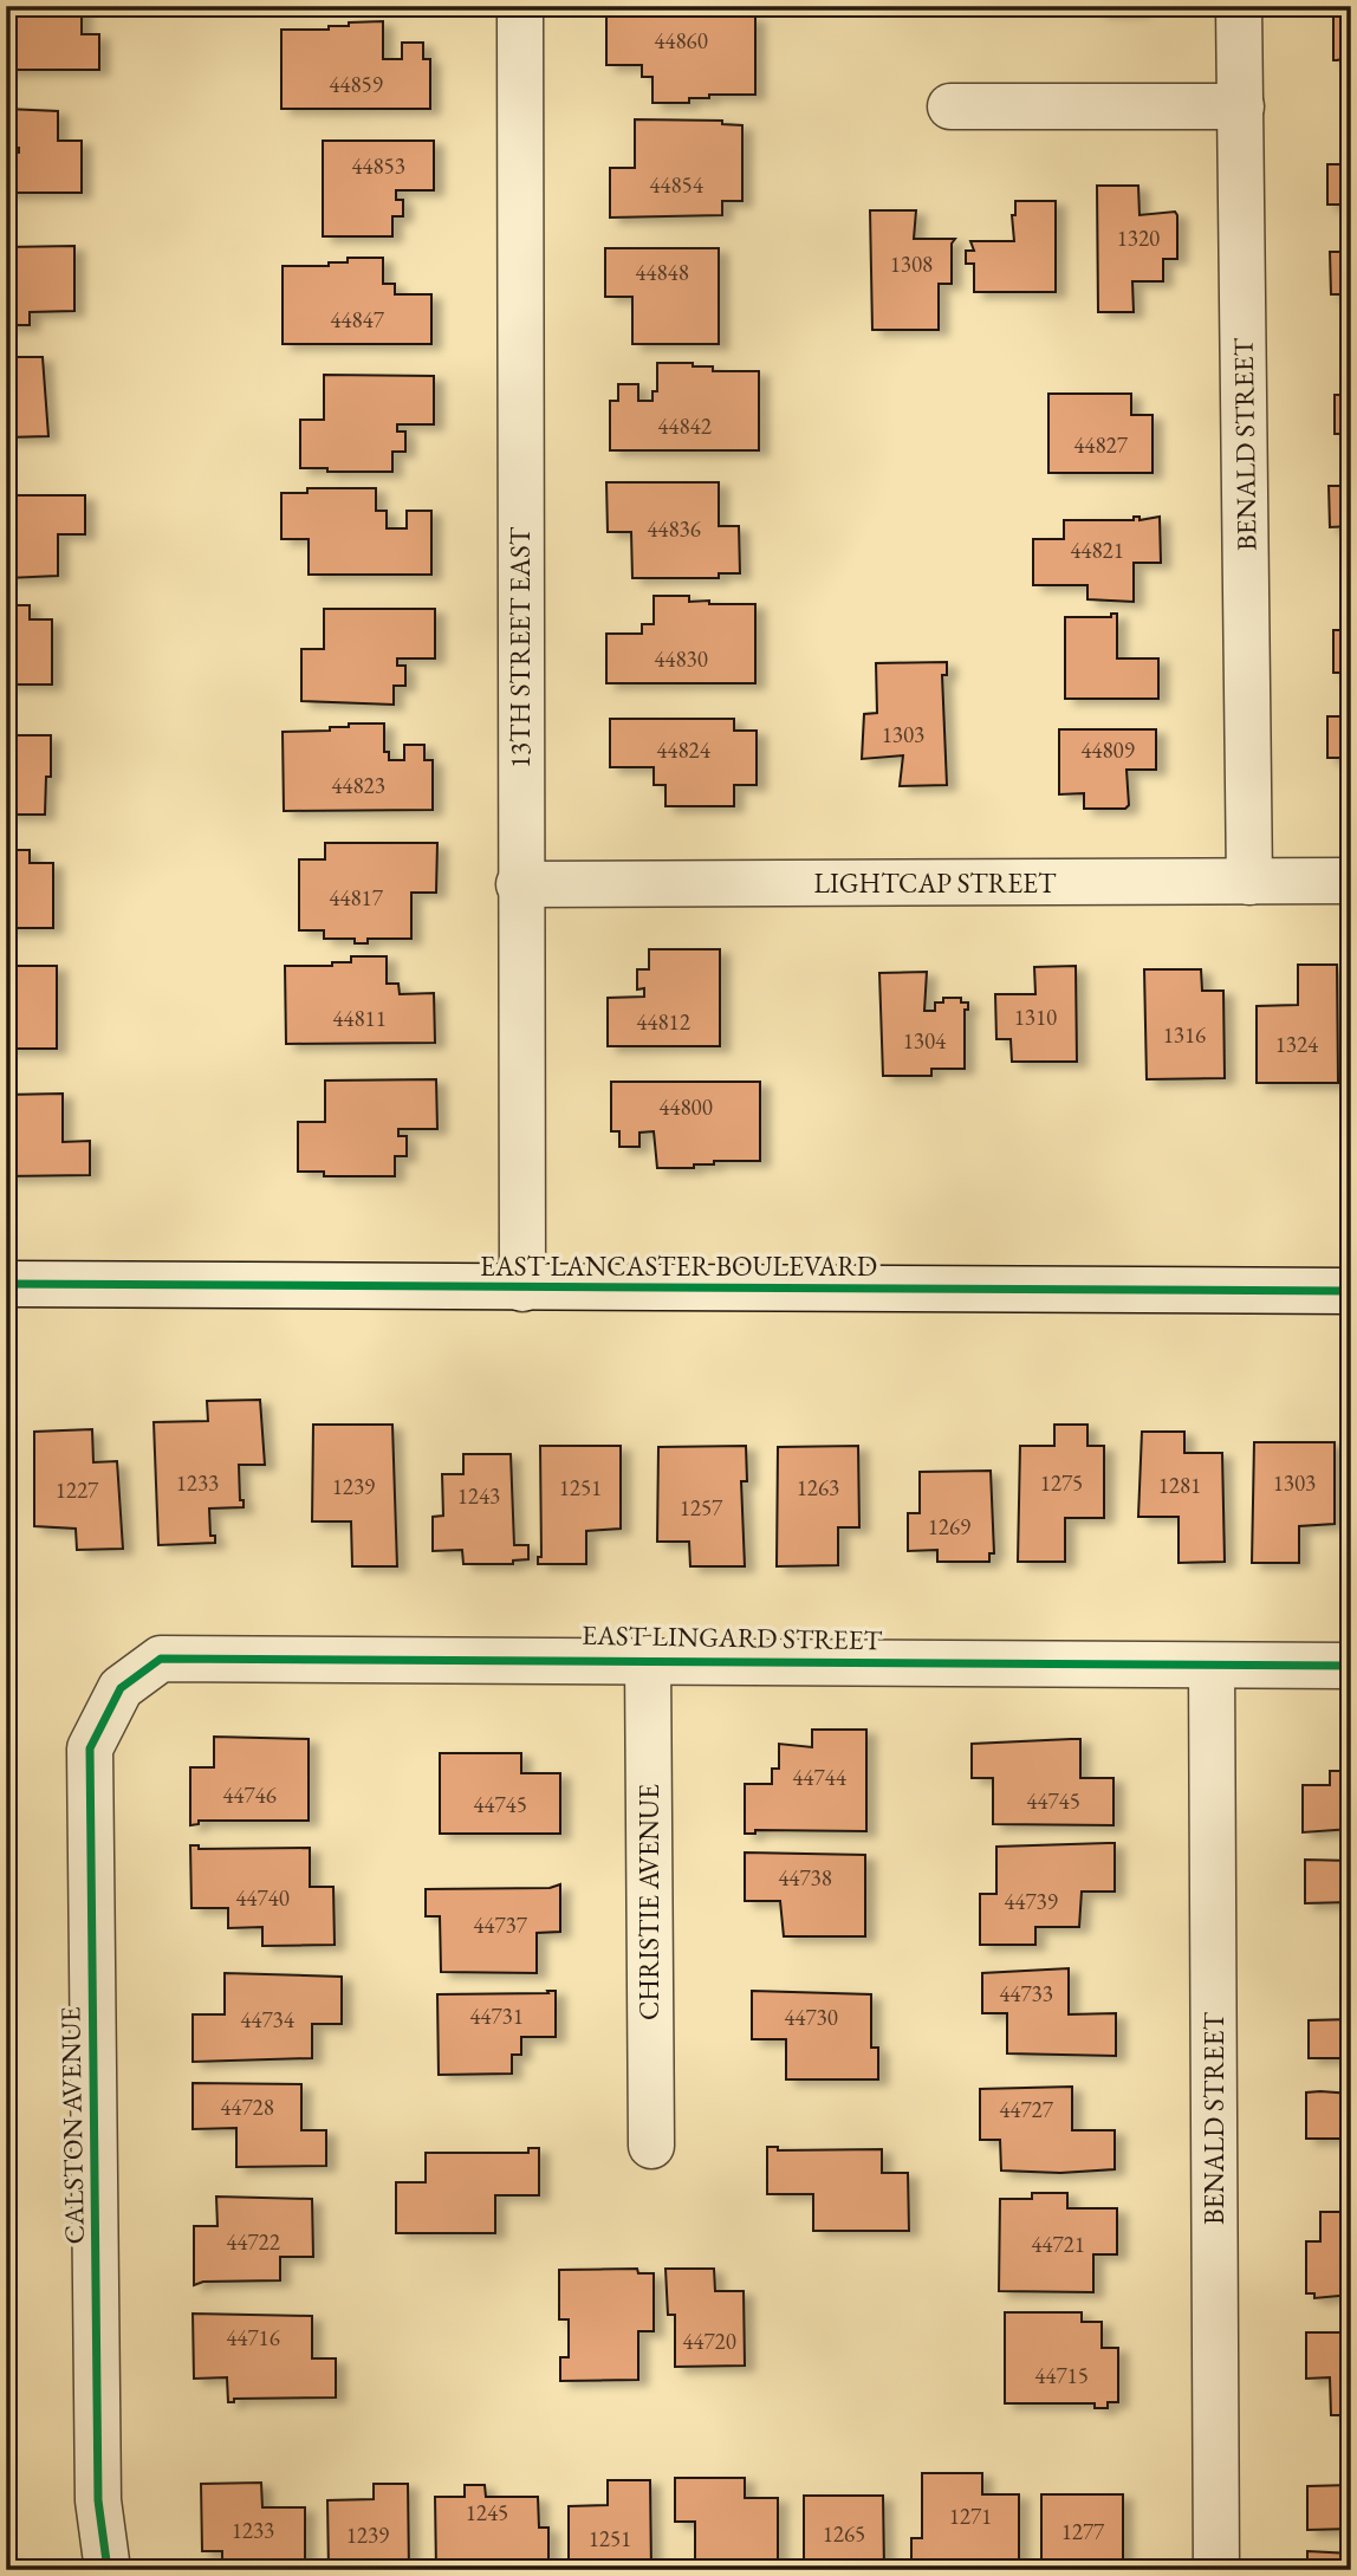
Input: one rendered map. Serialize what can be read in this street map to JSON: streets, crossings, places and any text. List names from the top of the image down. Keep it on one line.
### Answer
{"streets":{"street":["BENALD STREET","13TH STREET EAST","LIGHTCAP STREET","EAST LANCASTER BOULEVARD","EAST LINGARD STREET","CHRISTIE AVENUE","CALSTON AVENUE"]},"crossings":[["BENALD STREET","LIGHTCAP STREET"],["BENALD STREET","EAST LINGARD STREET"],["13TH STREET EAST","LIGHTCAP STREET"],["13TH STREET EAST","EAST LANCASTER BOULEVARD"],["EAST LINGARD STREET","CHRISTIE AVENUE"],["EAST LINGARD STREET","CALSTON AVENUE"]],"house_numbers":["44860","44859","44853","44854","1320","1308","44848","44847","44842","44827","44836","44821","44830","1303","44824","44809","44823","44817","1310","44811","44812","1316","1304","1324","44800","1233","1275","1303","1281","1239","1251","1263","1227","1243","1257","1269","44744","44746","44745","44745","44738","44740","44739","44737","44733","44731","44730","44734","44728","44727","44722","44721","44716","44720","44715","1245","1271","1233","1277","1265","1239","1251"]}
